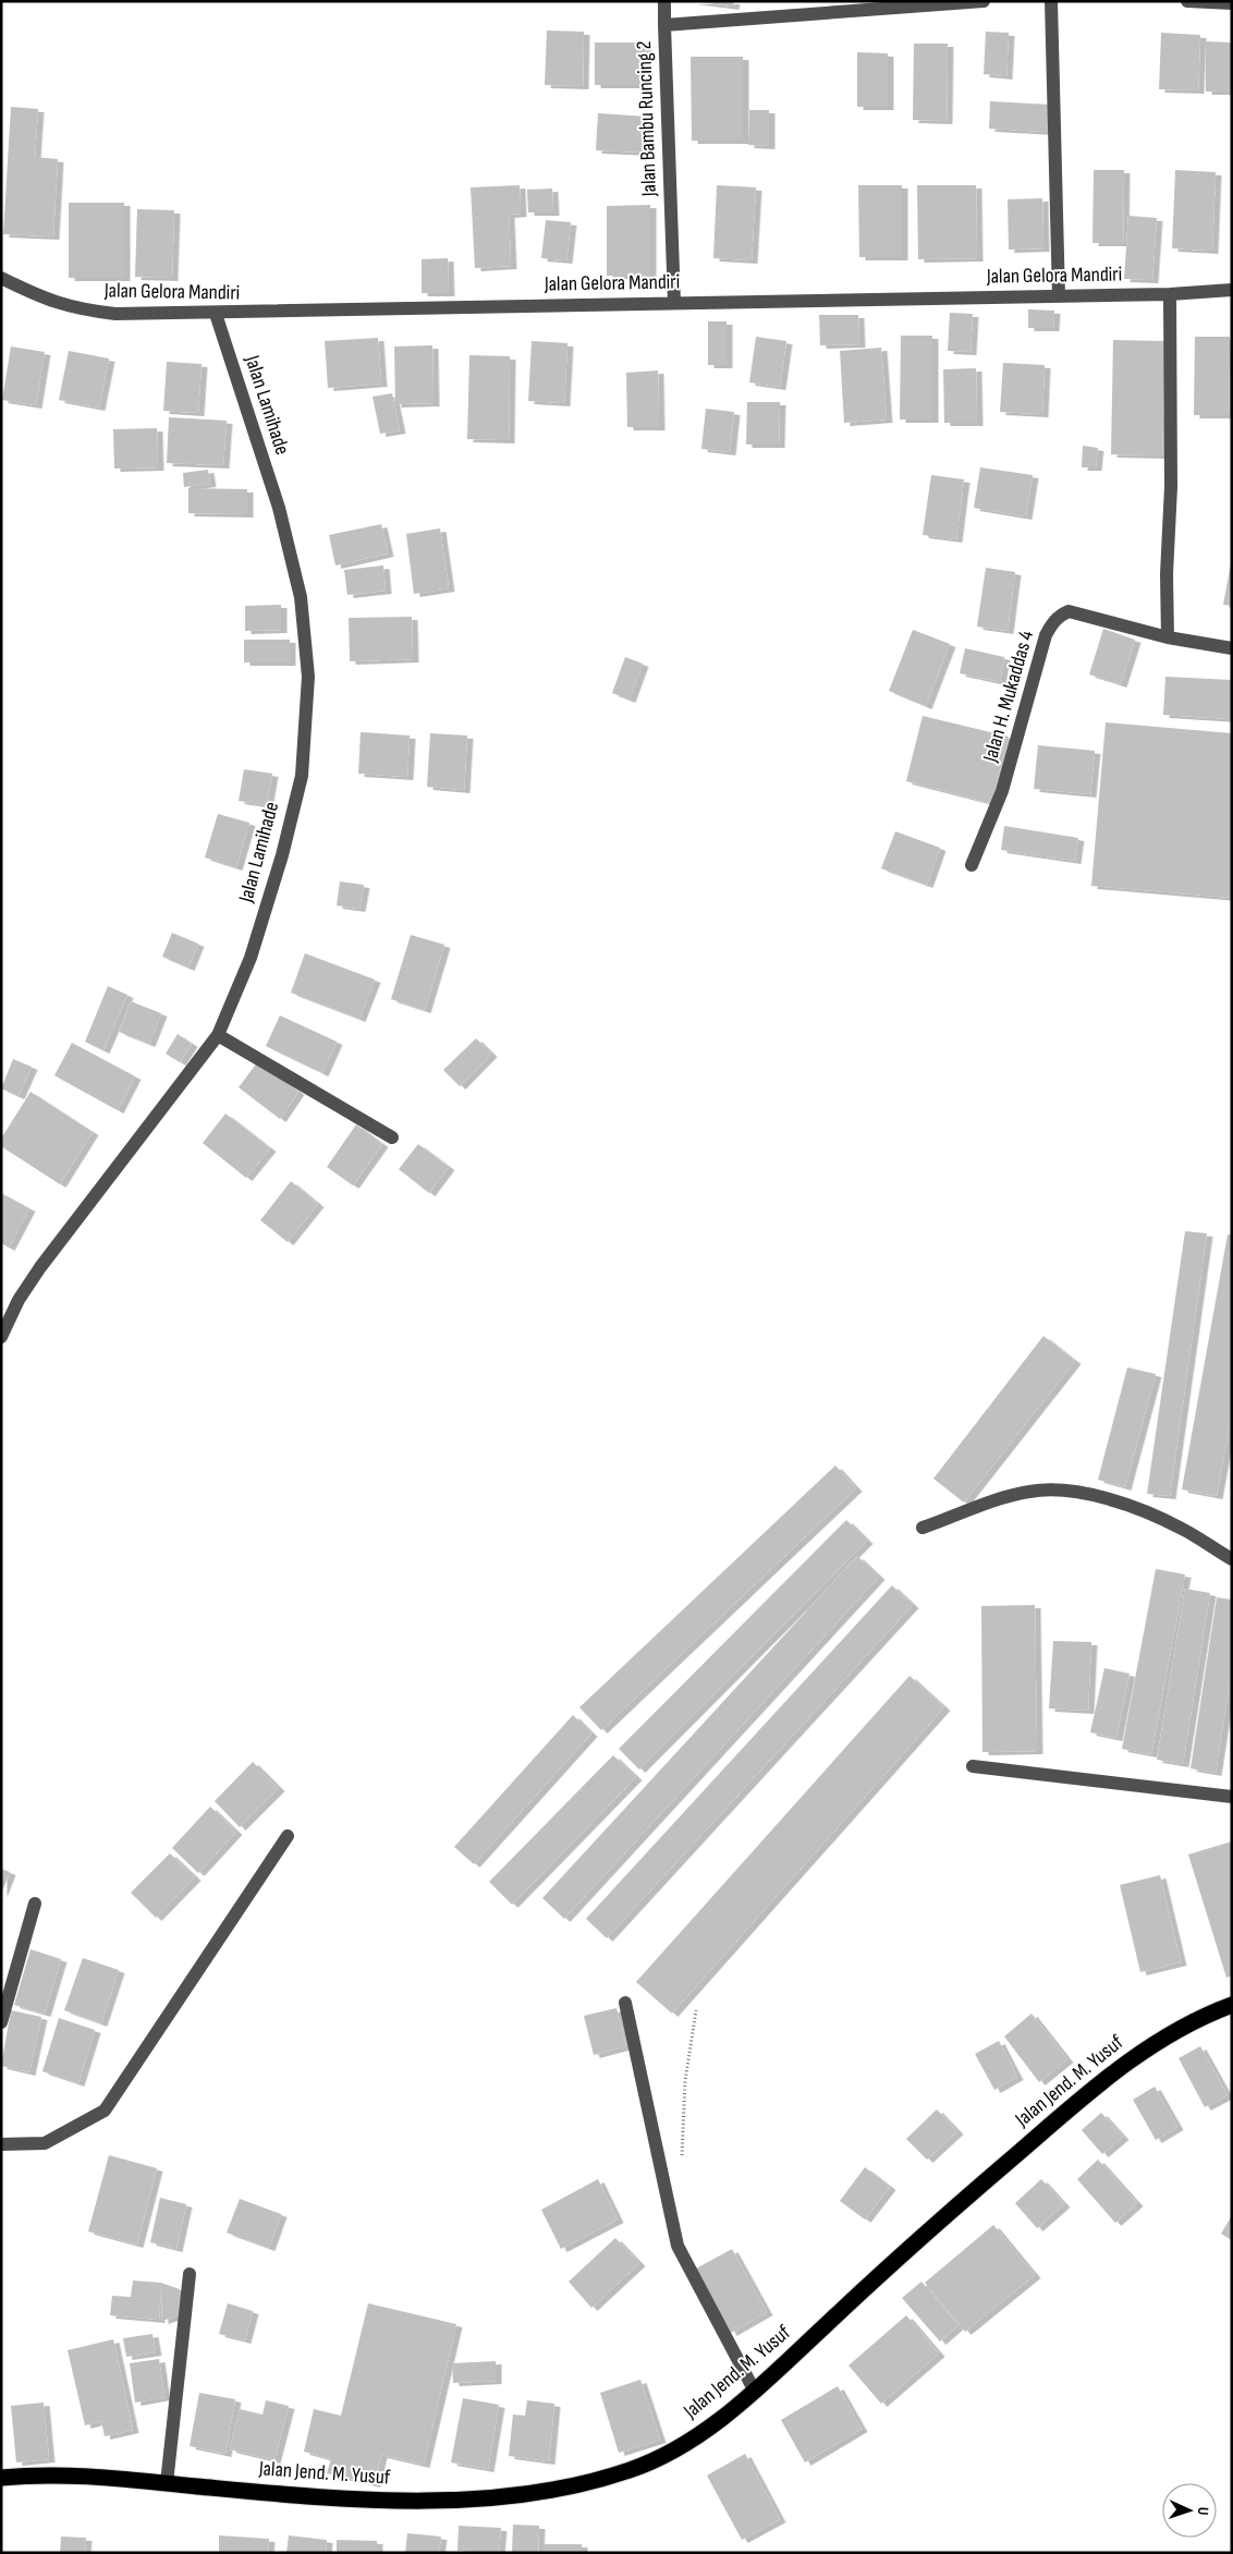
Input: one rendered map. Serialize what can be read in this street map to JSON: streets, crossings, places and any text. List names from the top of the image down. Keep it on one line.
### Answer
{"streets":{"highway":["Jalan Jend. M. Yusuf"],"street":["Jalan Bambu Runcing 2","Jalan Gelora Mandiri","Jalan Lamihade","Jalan H. Mukaddas 4"]},"crossings":[["Jalan Bambu Runcing 2","Jalan Gelora Mandiri"],["Jalan Gelora Mandiri","Jalan Lamihade"]],"north":"right"}
